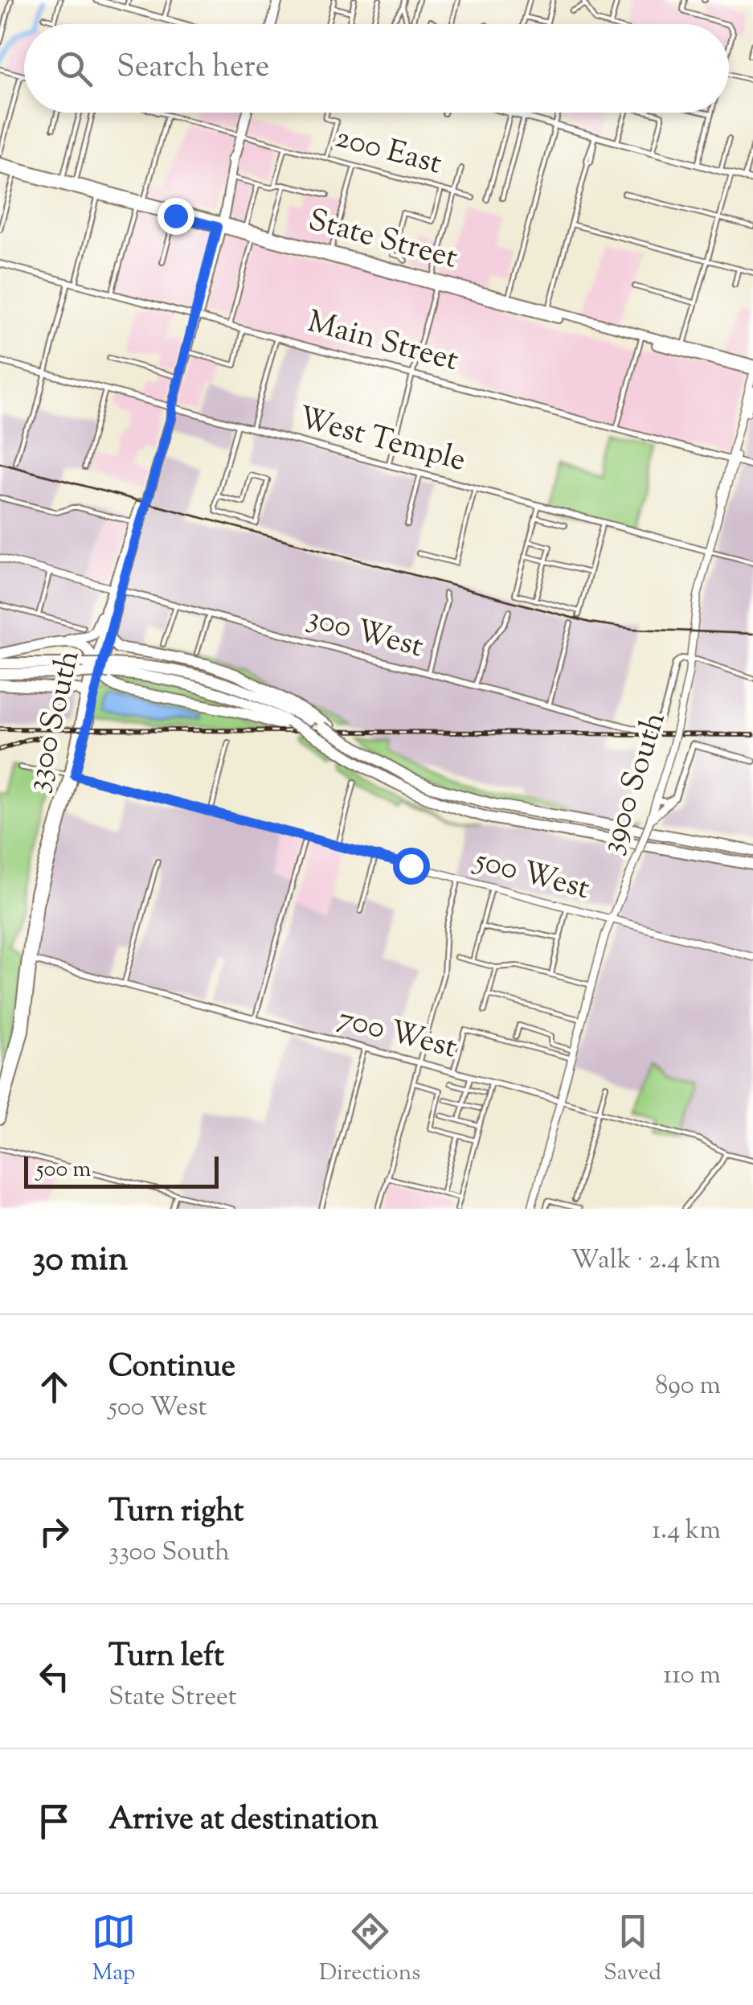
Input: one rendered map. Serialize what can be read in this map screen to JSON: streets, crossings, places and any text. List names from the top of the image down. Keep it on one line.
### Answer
{"streets":{"main road":["State Street","300 West","3300 South","3900 South","500 West"],"street":["200 East","Main Street","West Temple","700 West"]},"crossings":[["200 East","3300 South"],["State Street","3300 South"],["State Street","3900 South"],["Main Street","3300 South"],["Main Street","3900 South"],["West Temple","3300 South"],["West Temple","3900 South"],["300 West","3300 South"],["300 West","3900 South"],["3300 South","500 West"],["3300 South","700 West"],["3900 South","500 West"],["3900 South","700 West"]],"scale_bar":"500 m","page":{"search":"Search here","scale":"500 m","heading":["30 min","Walk · 2.4 km"],"list":[["Continue","500 West","890 m"],["Turn right","3300 South","1.4 km"],["Turn left","State Street","110 m"],"Arrive at destination"],"nav":["Map","Directions","Saved"]}}
